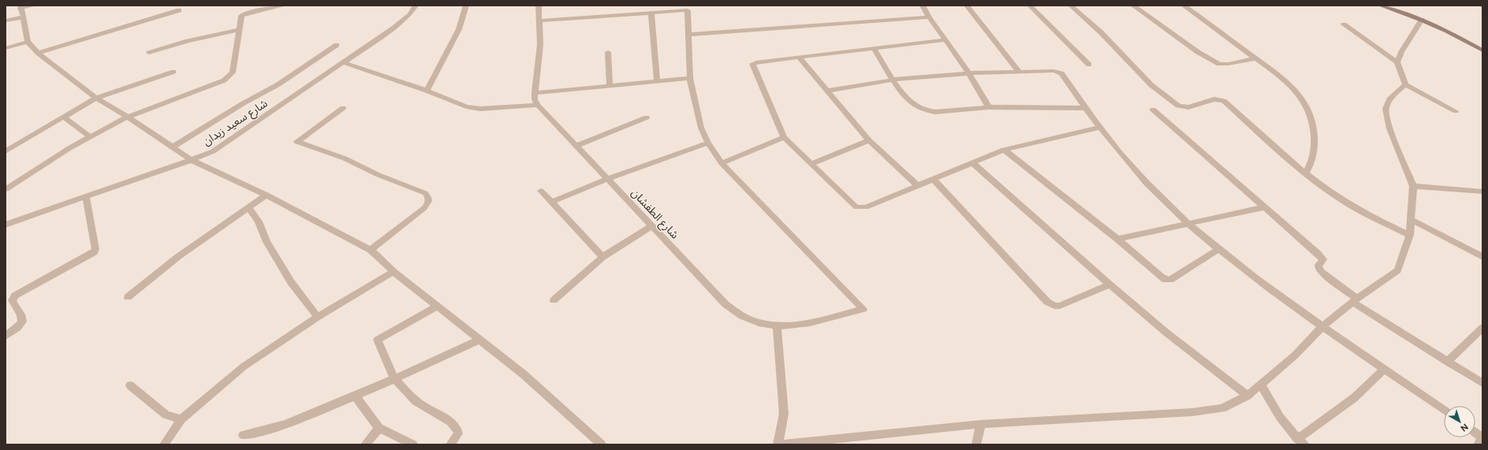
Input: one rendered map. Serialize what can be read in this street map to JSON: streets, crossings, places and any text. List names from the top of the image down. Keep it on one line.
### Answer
{"streets":{"street":["شارع سعيد زيدان","شارع الطفشان"]},"north":"bottom right"}
